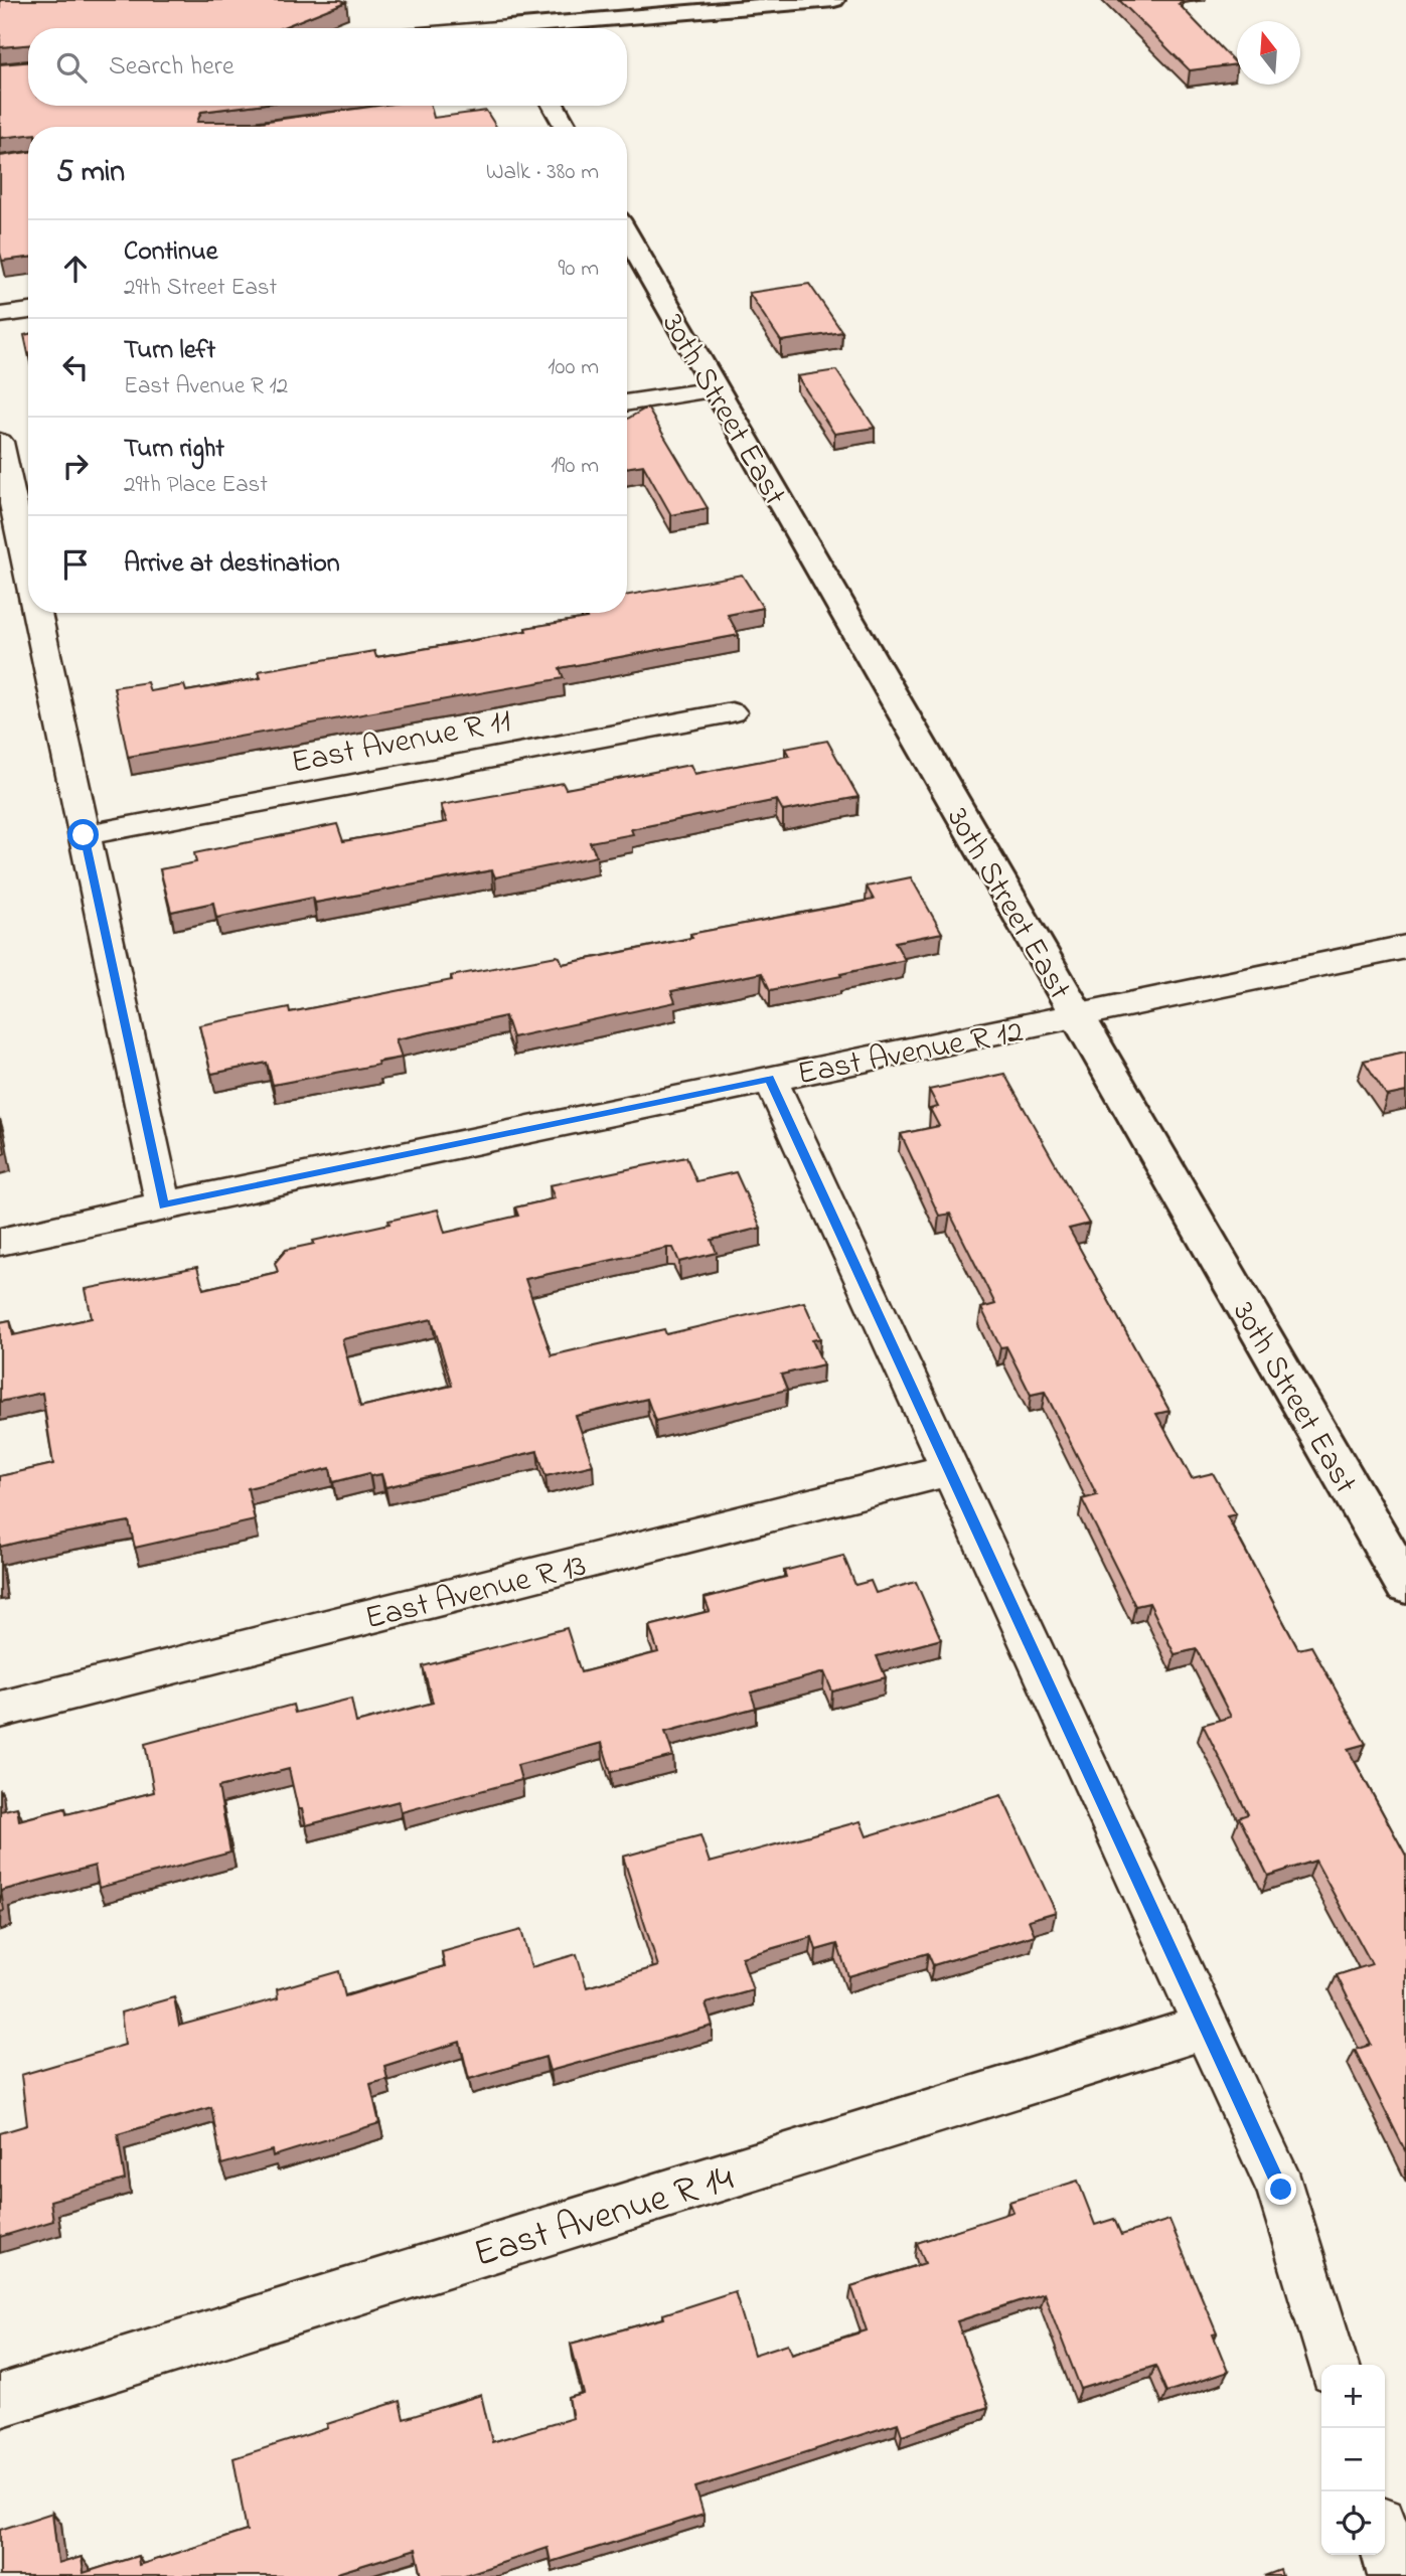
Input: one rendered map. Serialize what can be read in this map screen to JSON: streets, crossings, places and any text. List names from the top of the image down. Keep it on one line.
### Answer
{"streets":{"street":["30th Street East","East Avenue R 11","East Avenue R 12","East Avenue R 13","East Avenue R 14"]},"crossings":[["30th Street East","East Avenue R 12"]],"north":"top","page":{"search":"Search here","heading":["5 min","Walk · 380 m"],"list":[["Continue","29th Street East","90 m"],["Turn left","East Avenue R 12","100 m"],["Turn right","29th Place East","190 m"],"Arrive at destination"],"map_buttons":["+","−"]}}
